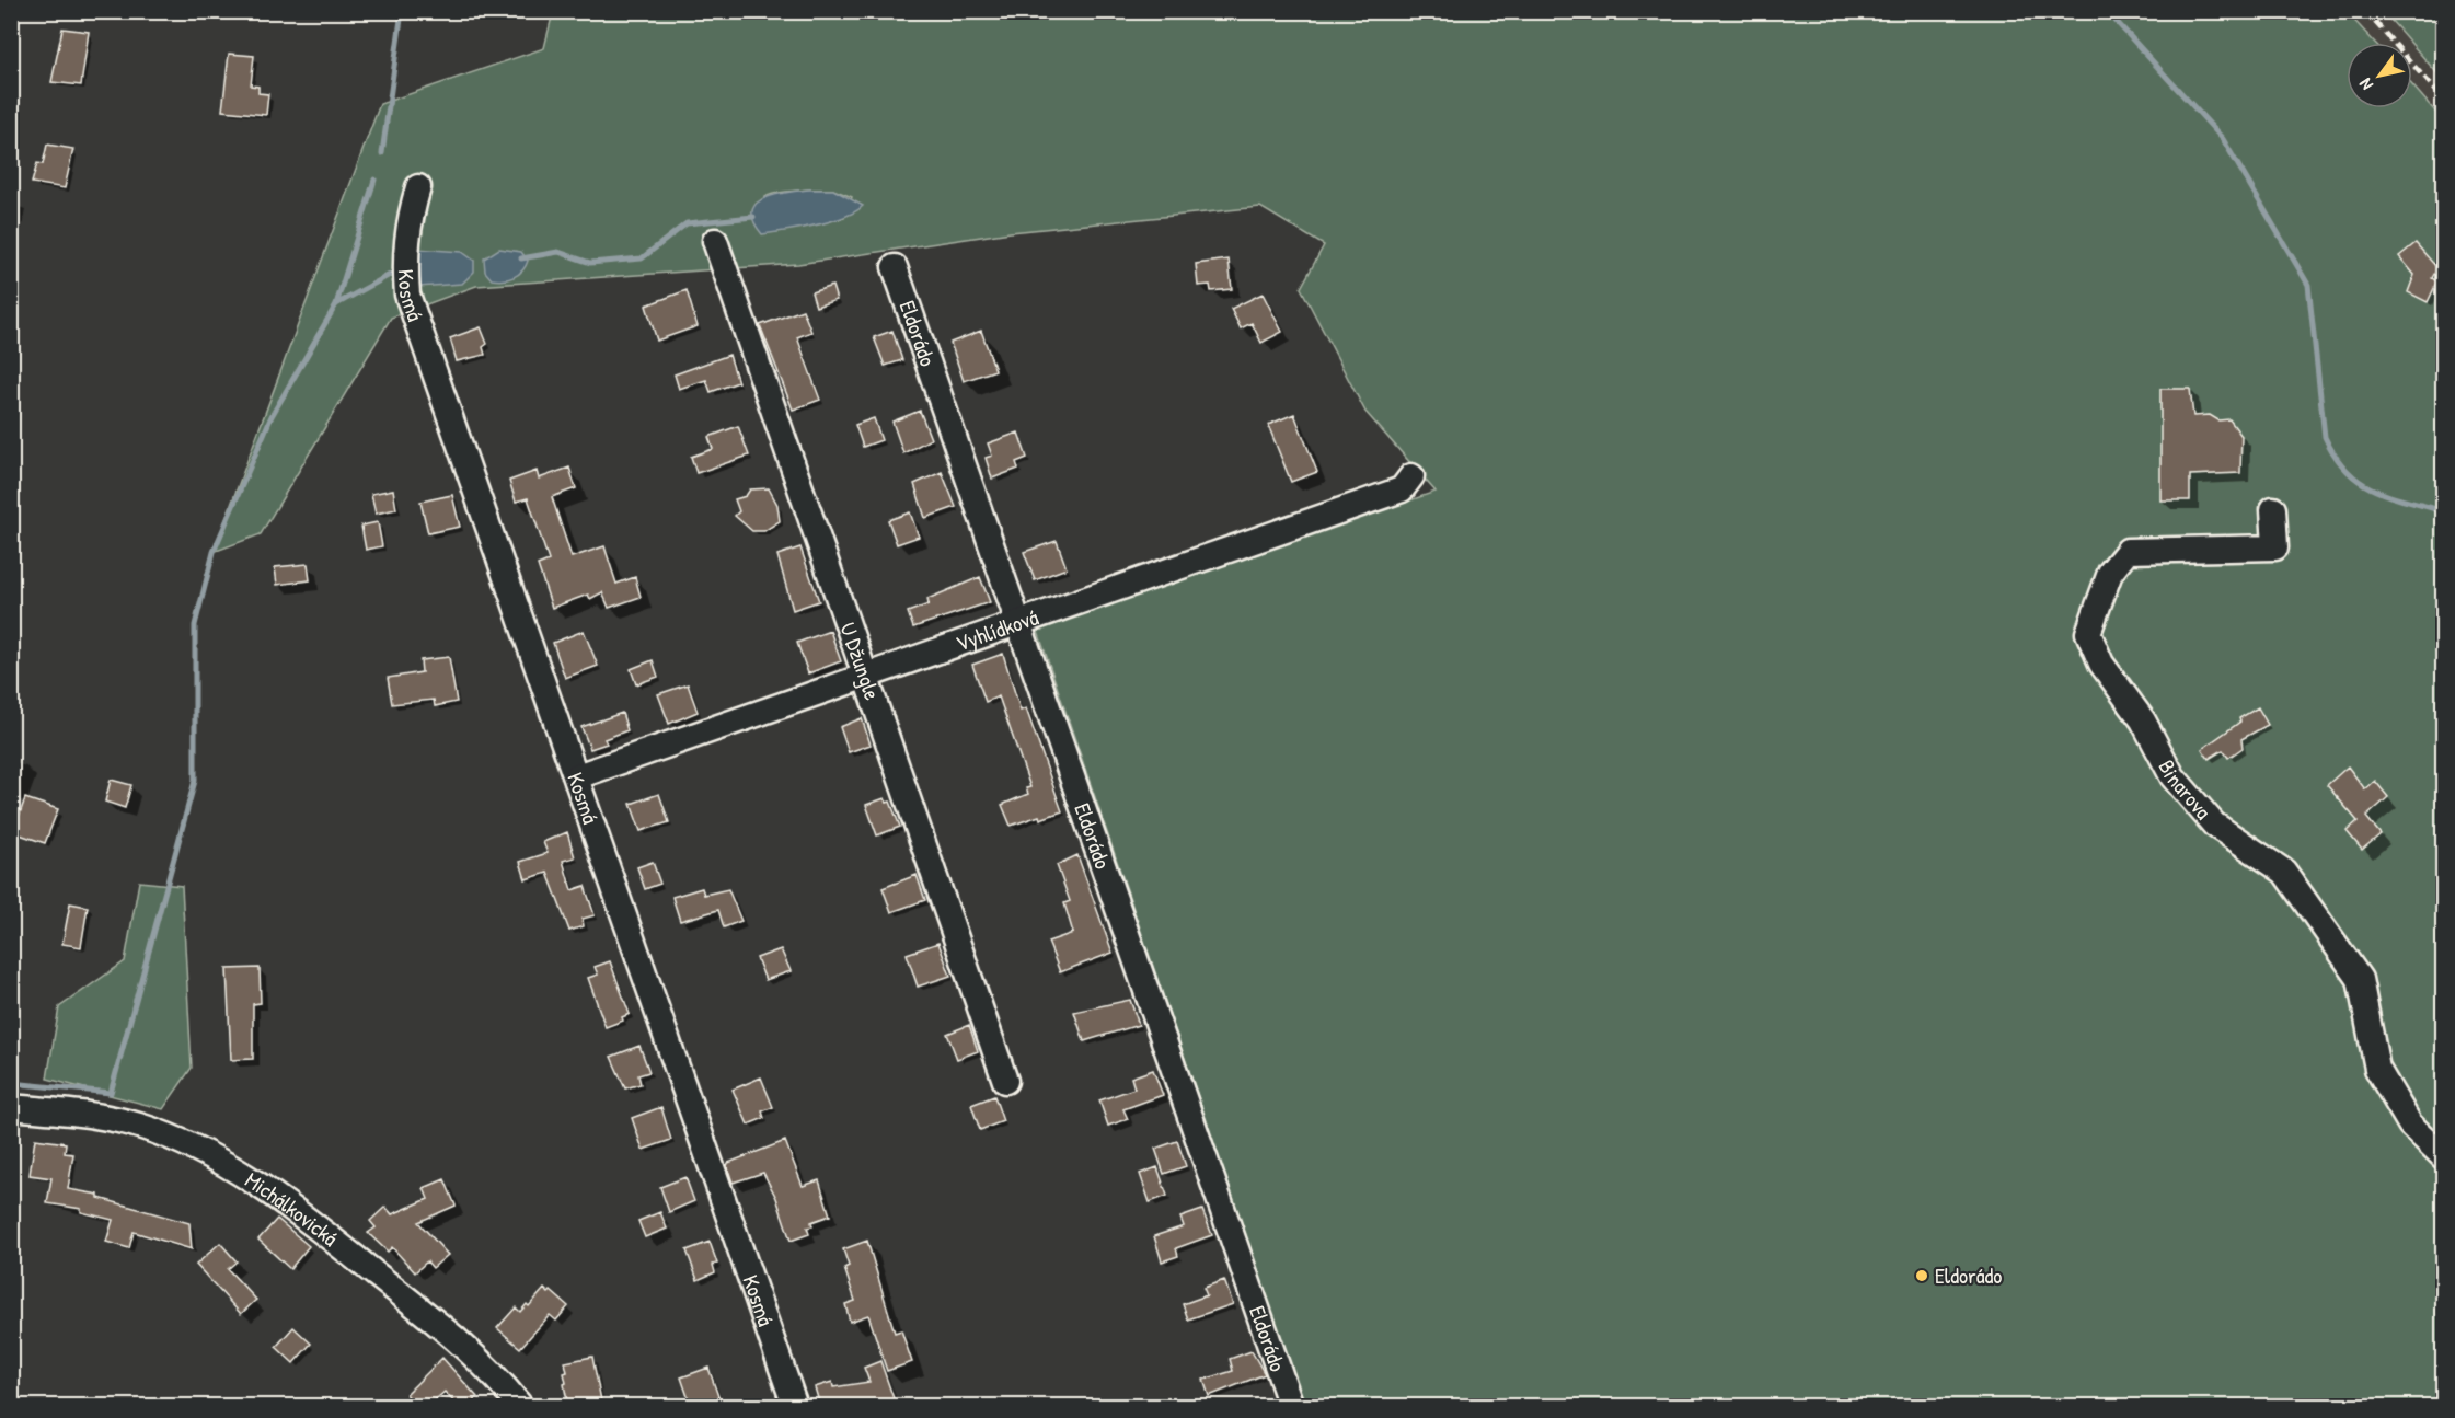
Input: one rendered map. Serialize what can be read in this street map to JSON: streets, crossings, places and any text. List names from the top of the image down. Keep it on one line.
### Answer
{"streets":{"street":["Kosmá","Eldorádo","Vyhlídková","U Džungle","Binarova","Michálkovická"]},"crossings":[["Kosmá","Vyhlídková"],["Eldorádo","Vyhlídková"],["Vyhlídková","U Džungle"]],"places":["Eldorádo"],"north":"bottom left"}
